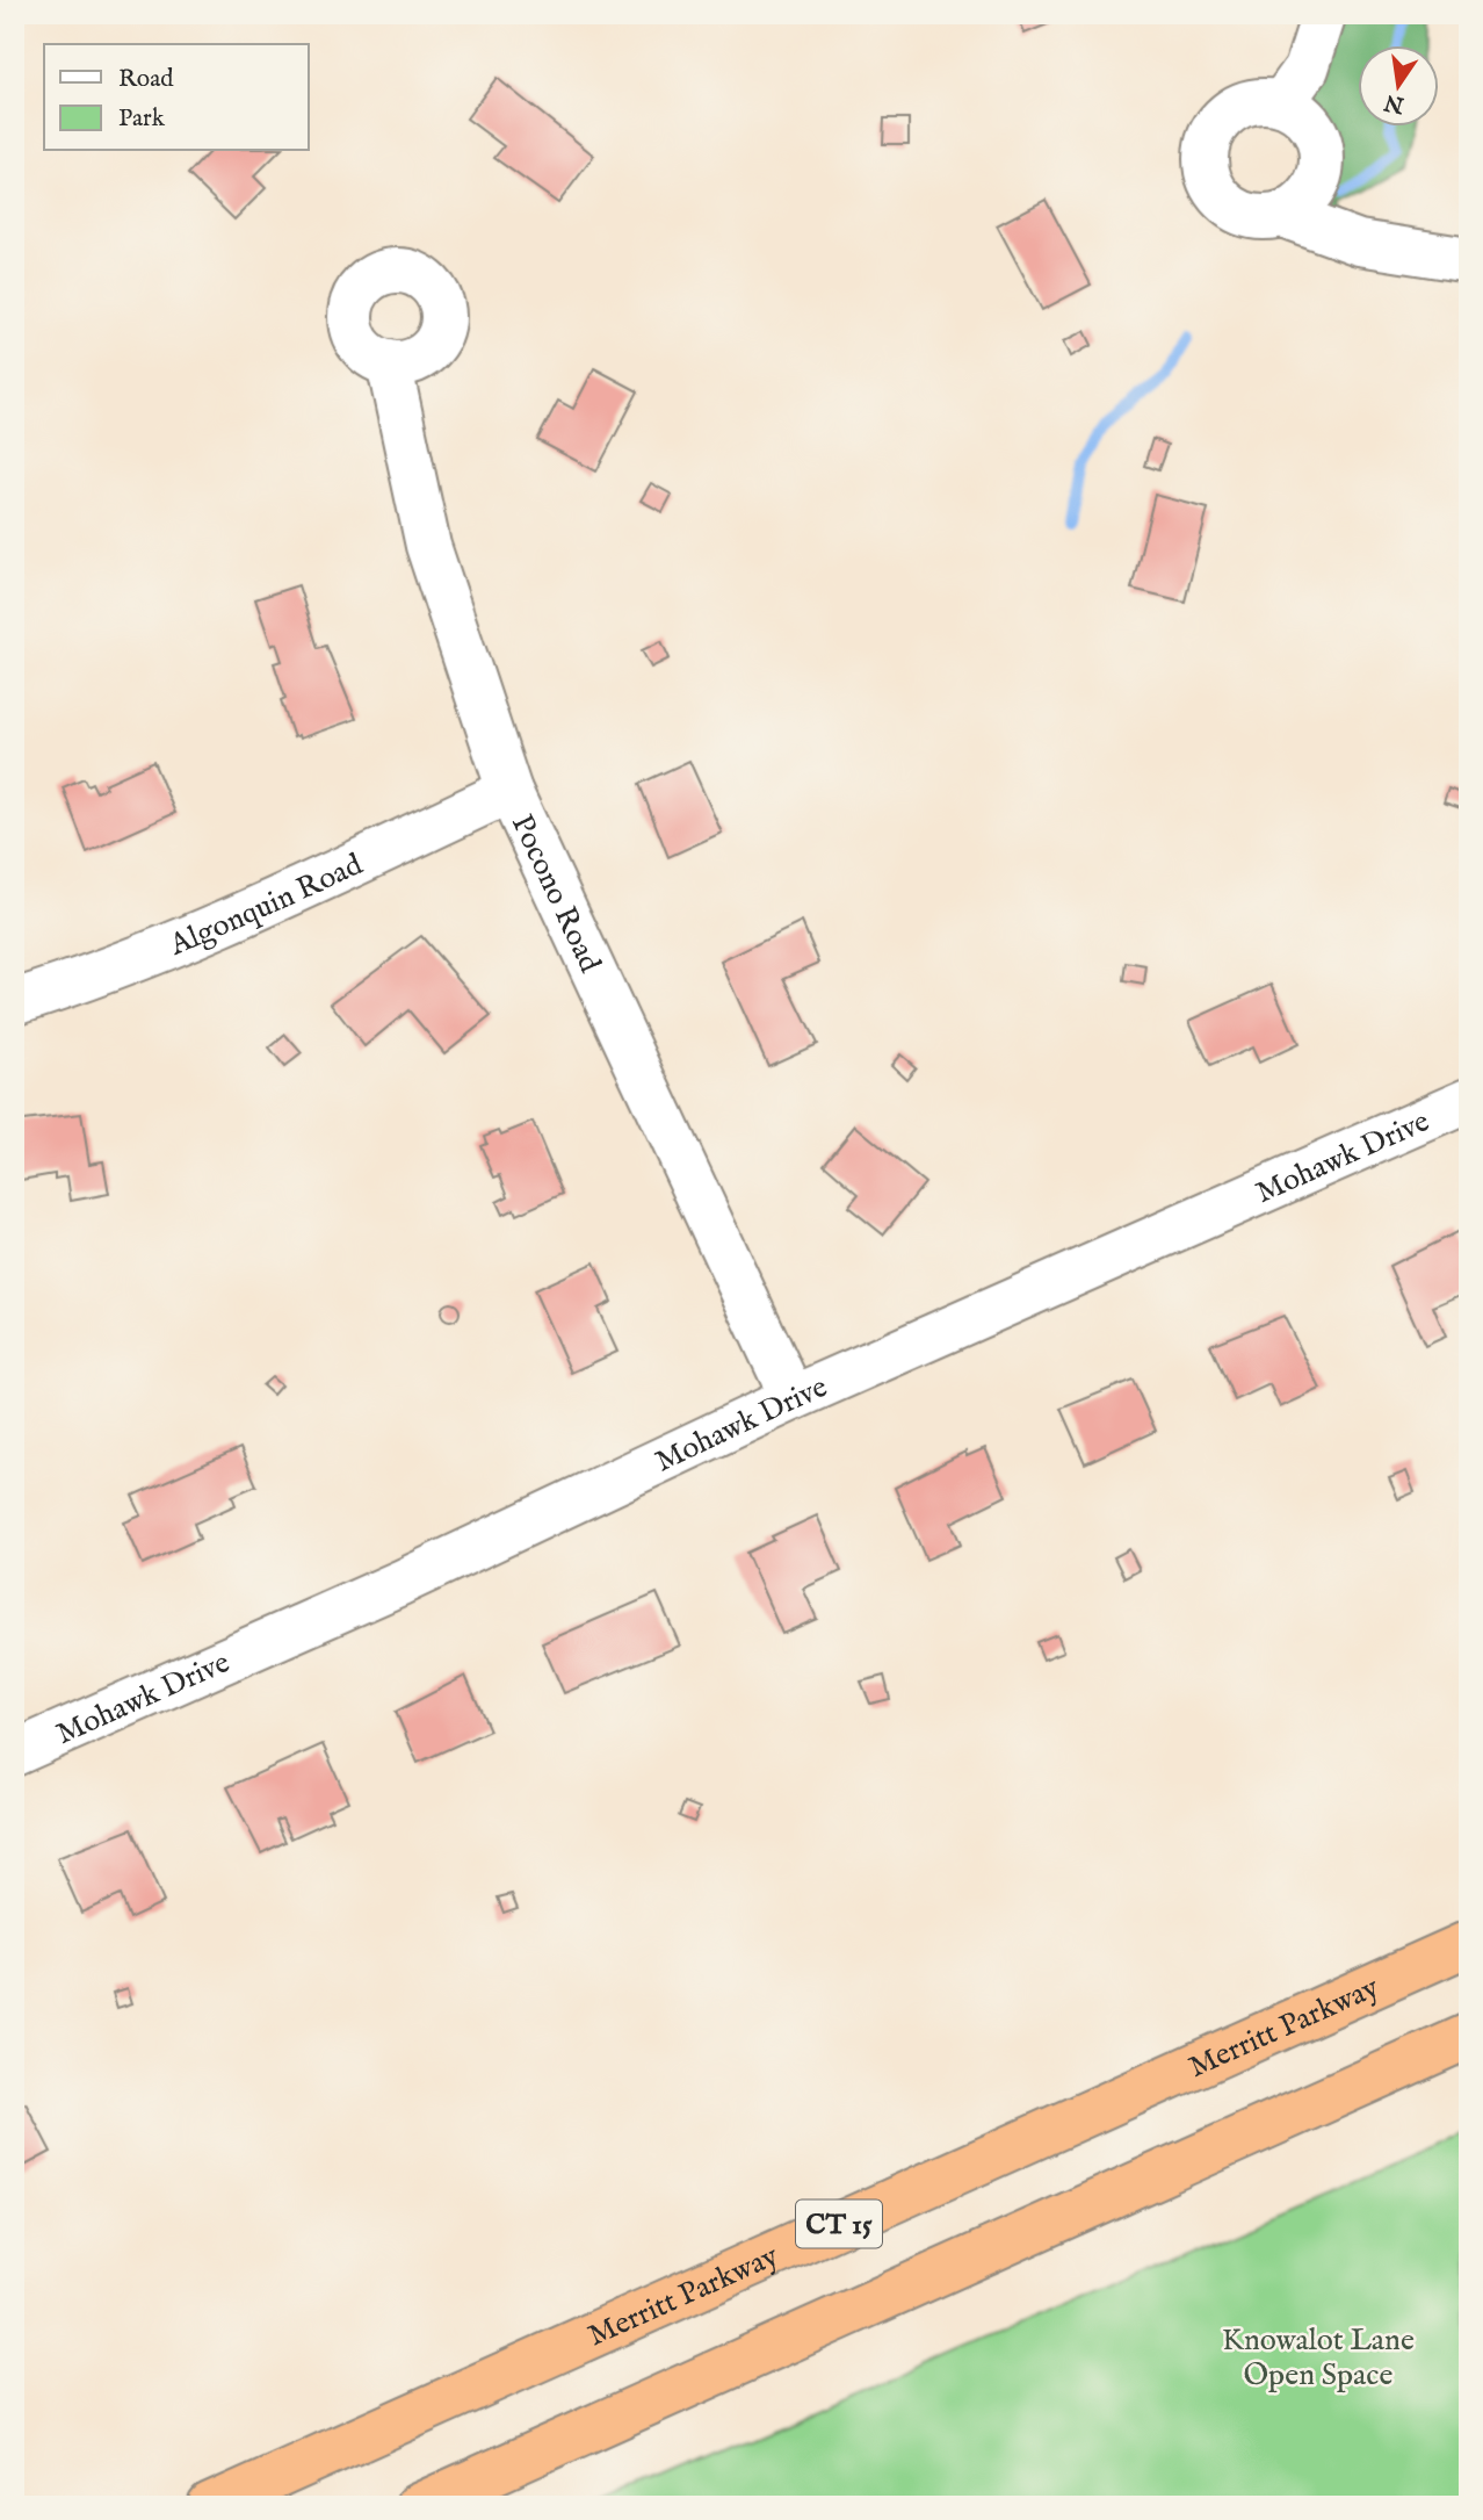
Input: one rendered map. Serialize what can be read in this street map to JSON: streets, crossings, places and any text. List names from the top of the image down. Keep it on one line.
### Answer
{"streets":{"highway":["Merritt Parkway","CT 15"],"street":["Pocono Road","Algonquin Road","Mohawk Drive"]},"crossings":[["Pocono Road","Algonquin Road"],["Pocono Road","Mohawk Drive"]],"parks":["Knowalot Lane Open Space"],"legend":["Road","Park"],"north":"bottom"}
